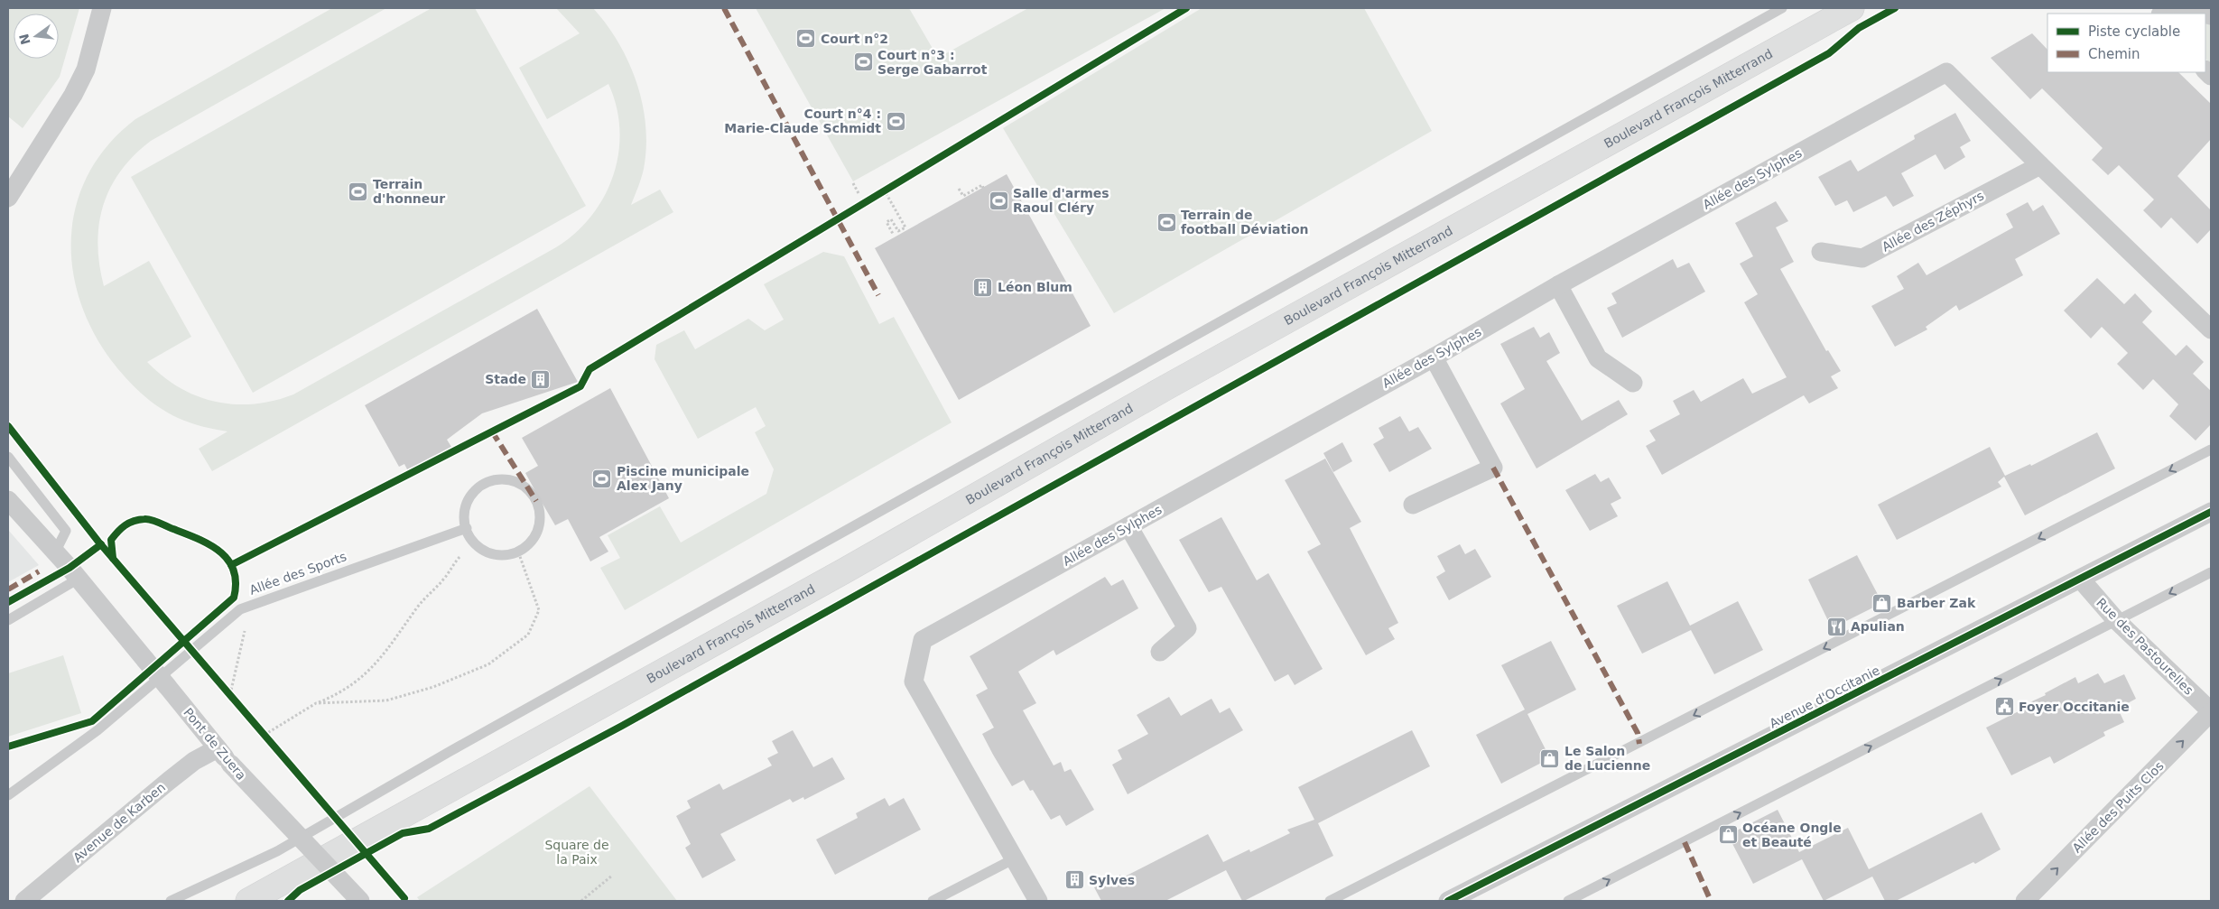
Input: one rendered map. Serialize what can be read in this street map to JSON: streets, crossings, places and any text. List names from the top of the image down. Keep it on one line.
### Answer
{"streets":{"main road":["Boulevard François Mitterrand"],"street":["Allée des Sylphes","Allée des Zéphyrs","Rue des Pastourelles","Avenue d'Occitanie","Pont de Zuera","Allée des Puits Clos","Avenue de Karben"],"lane":["Allée des Sports"]},"crossings":[["Allée des Sylphes","Allée des Zéphyrs"],["Rue des Pastourelles","Avenue d'Occitanie"],["Rue des Pastourelles","Allée des Puits Clos"],["Pont de Zuera","Avenue de Karben"]],"one_way":["Allée des Puits Clos"],"parks":["Square de la Paix"],"places":{"sports":["Court n°2","Court n°3 : Serge Gabarrot","Court n°4 : Marie-Claude Schmidt","Terrain d'honneur","Salle d'armes Raoul Cléry","Terrain de football Déviation","Piscine municipale Alex Jany"],"building":["Léon Blum","Stade","Sylves"],"shop":["Barber Zak","Le Salon de Lucienne","Océane Ongle et Beauté"],"restaurant":["Apulian"],"public building":["Foyer Occitanie"]},"legend":["Piste cyclable","Chemin"],"north":"left"}
